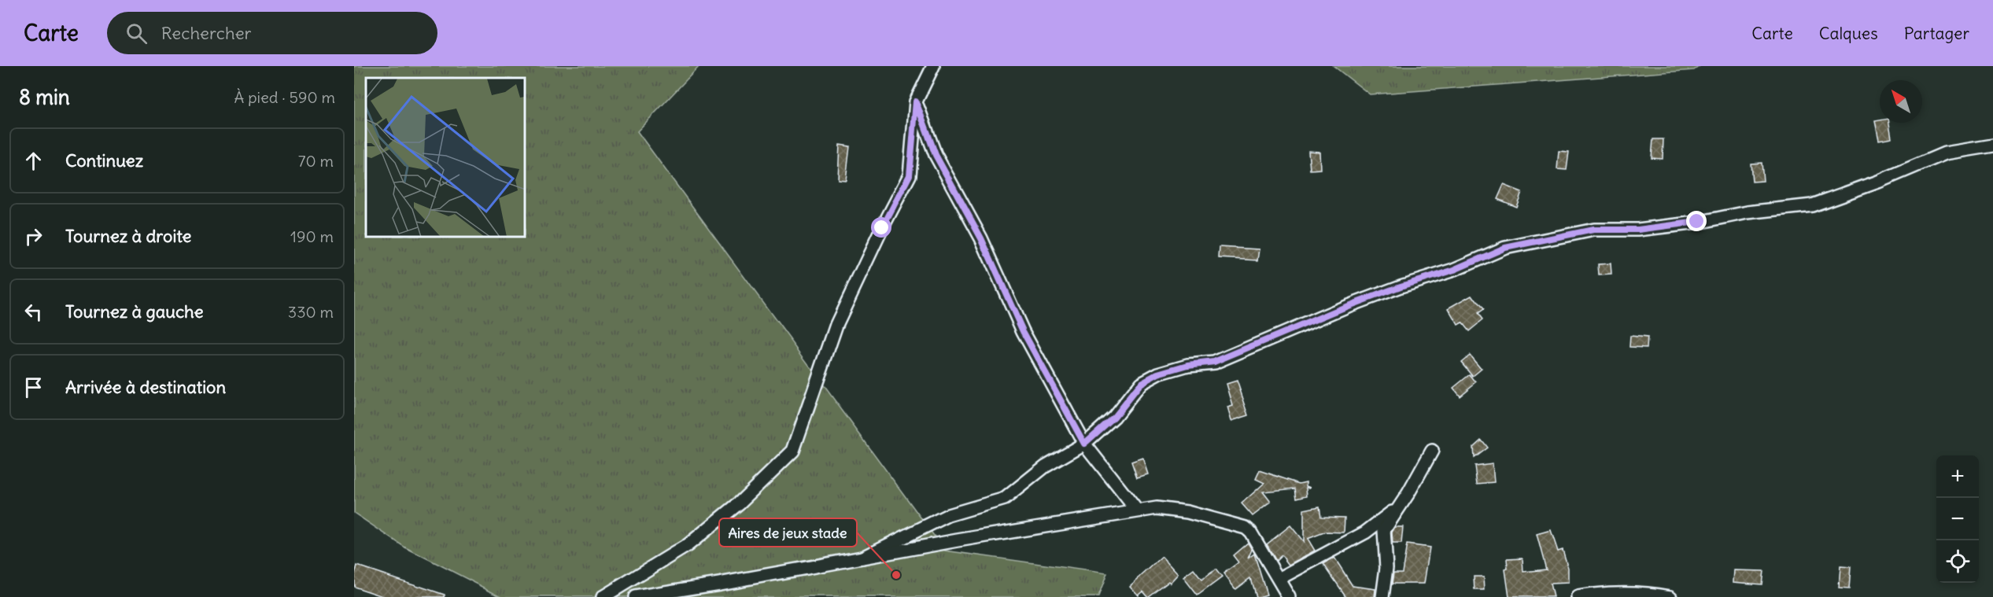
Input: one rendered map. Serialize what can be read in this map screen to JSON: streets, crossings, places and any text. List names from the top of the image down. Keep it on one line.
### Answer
{"places":["Aires de jeux stade"],"north":"top left","page":{"header":"Carte","search":"Rechercher","nav":["Carte","Calques","Partager"],"heading":["8 min","À pied · 590 m"],"list":[["Continuez","70 m"],["Tournez à droite","190 m"],["Tournez à gauche","330 m"],"Arrivée à destination"],"map_buttons":["+","−"]}}
